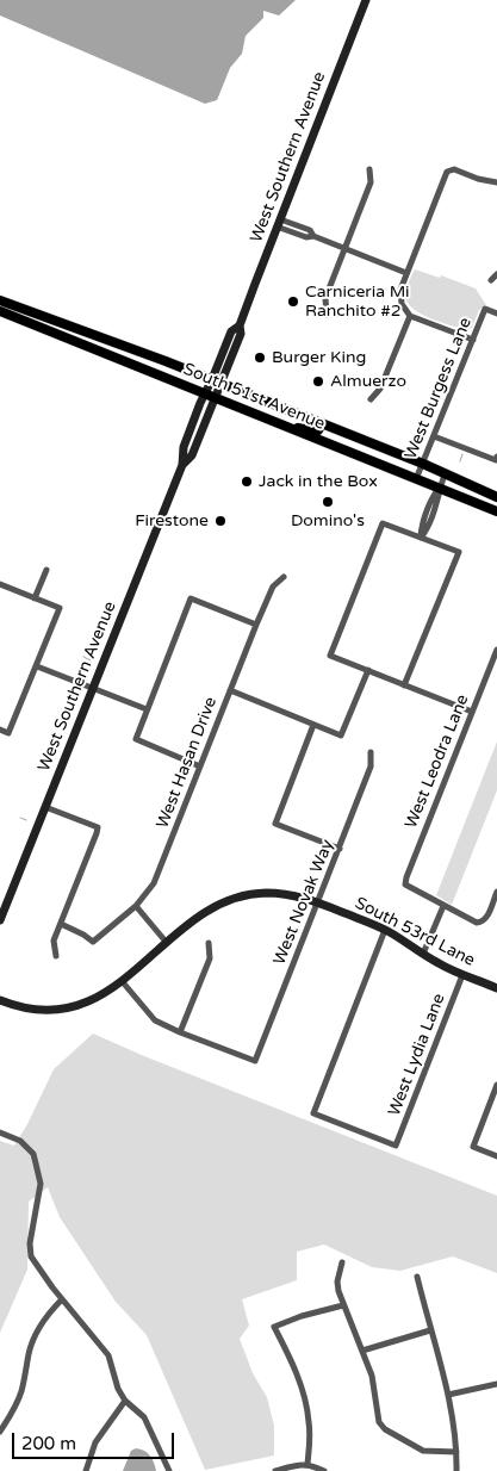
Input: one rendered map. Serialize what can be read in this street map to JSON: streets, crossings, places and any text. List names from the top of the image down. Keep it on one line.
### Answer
{"streets":{"main road":["West Southern Avenue","South 51st Avenue","South 53rd Lane"],"street":["West Burgess Lane","West Leodra Lane","West Hasan Drive","West Novak Way","West Lydia Lane"]},"crossings":[["West Southern Avenue","South 51st Avenue"],["West Burgess Lane","South 51st Avenue"],["West Novak Way","South 53rd Lane"],["South 53rd Lane","West Lydia Lane"]],"places":["Carniceria Mi Ranchito #2","Burger King","Almuerzo","Jack in the Box","Domino's","Firestone"],"scale_bar":"200 m"}
